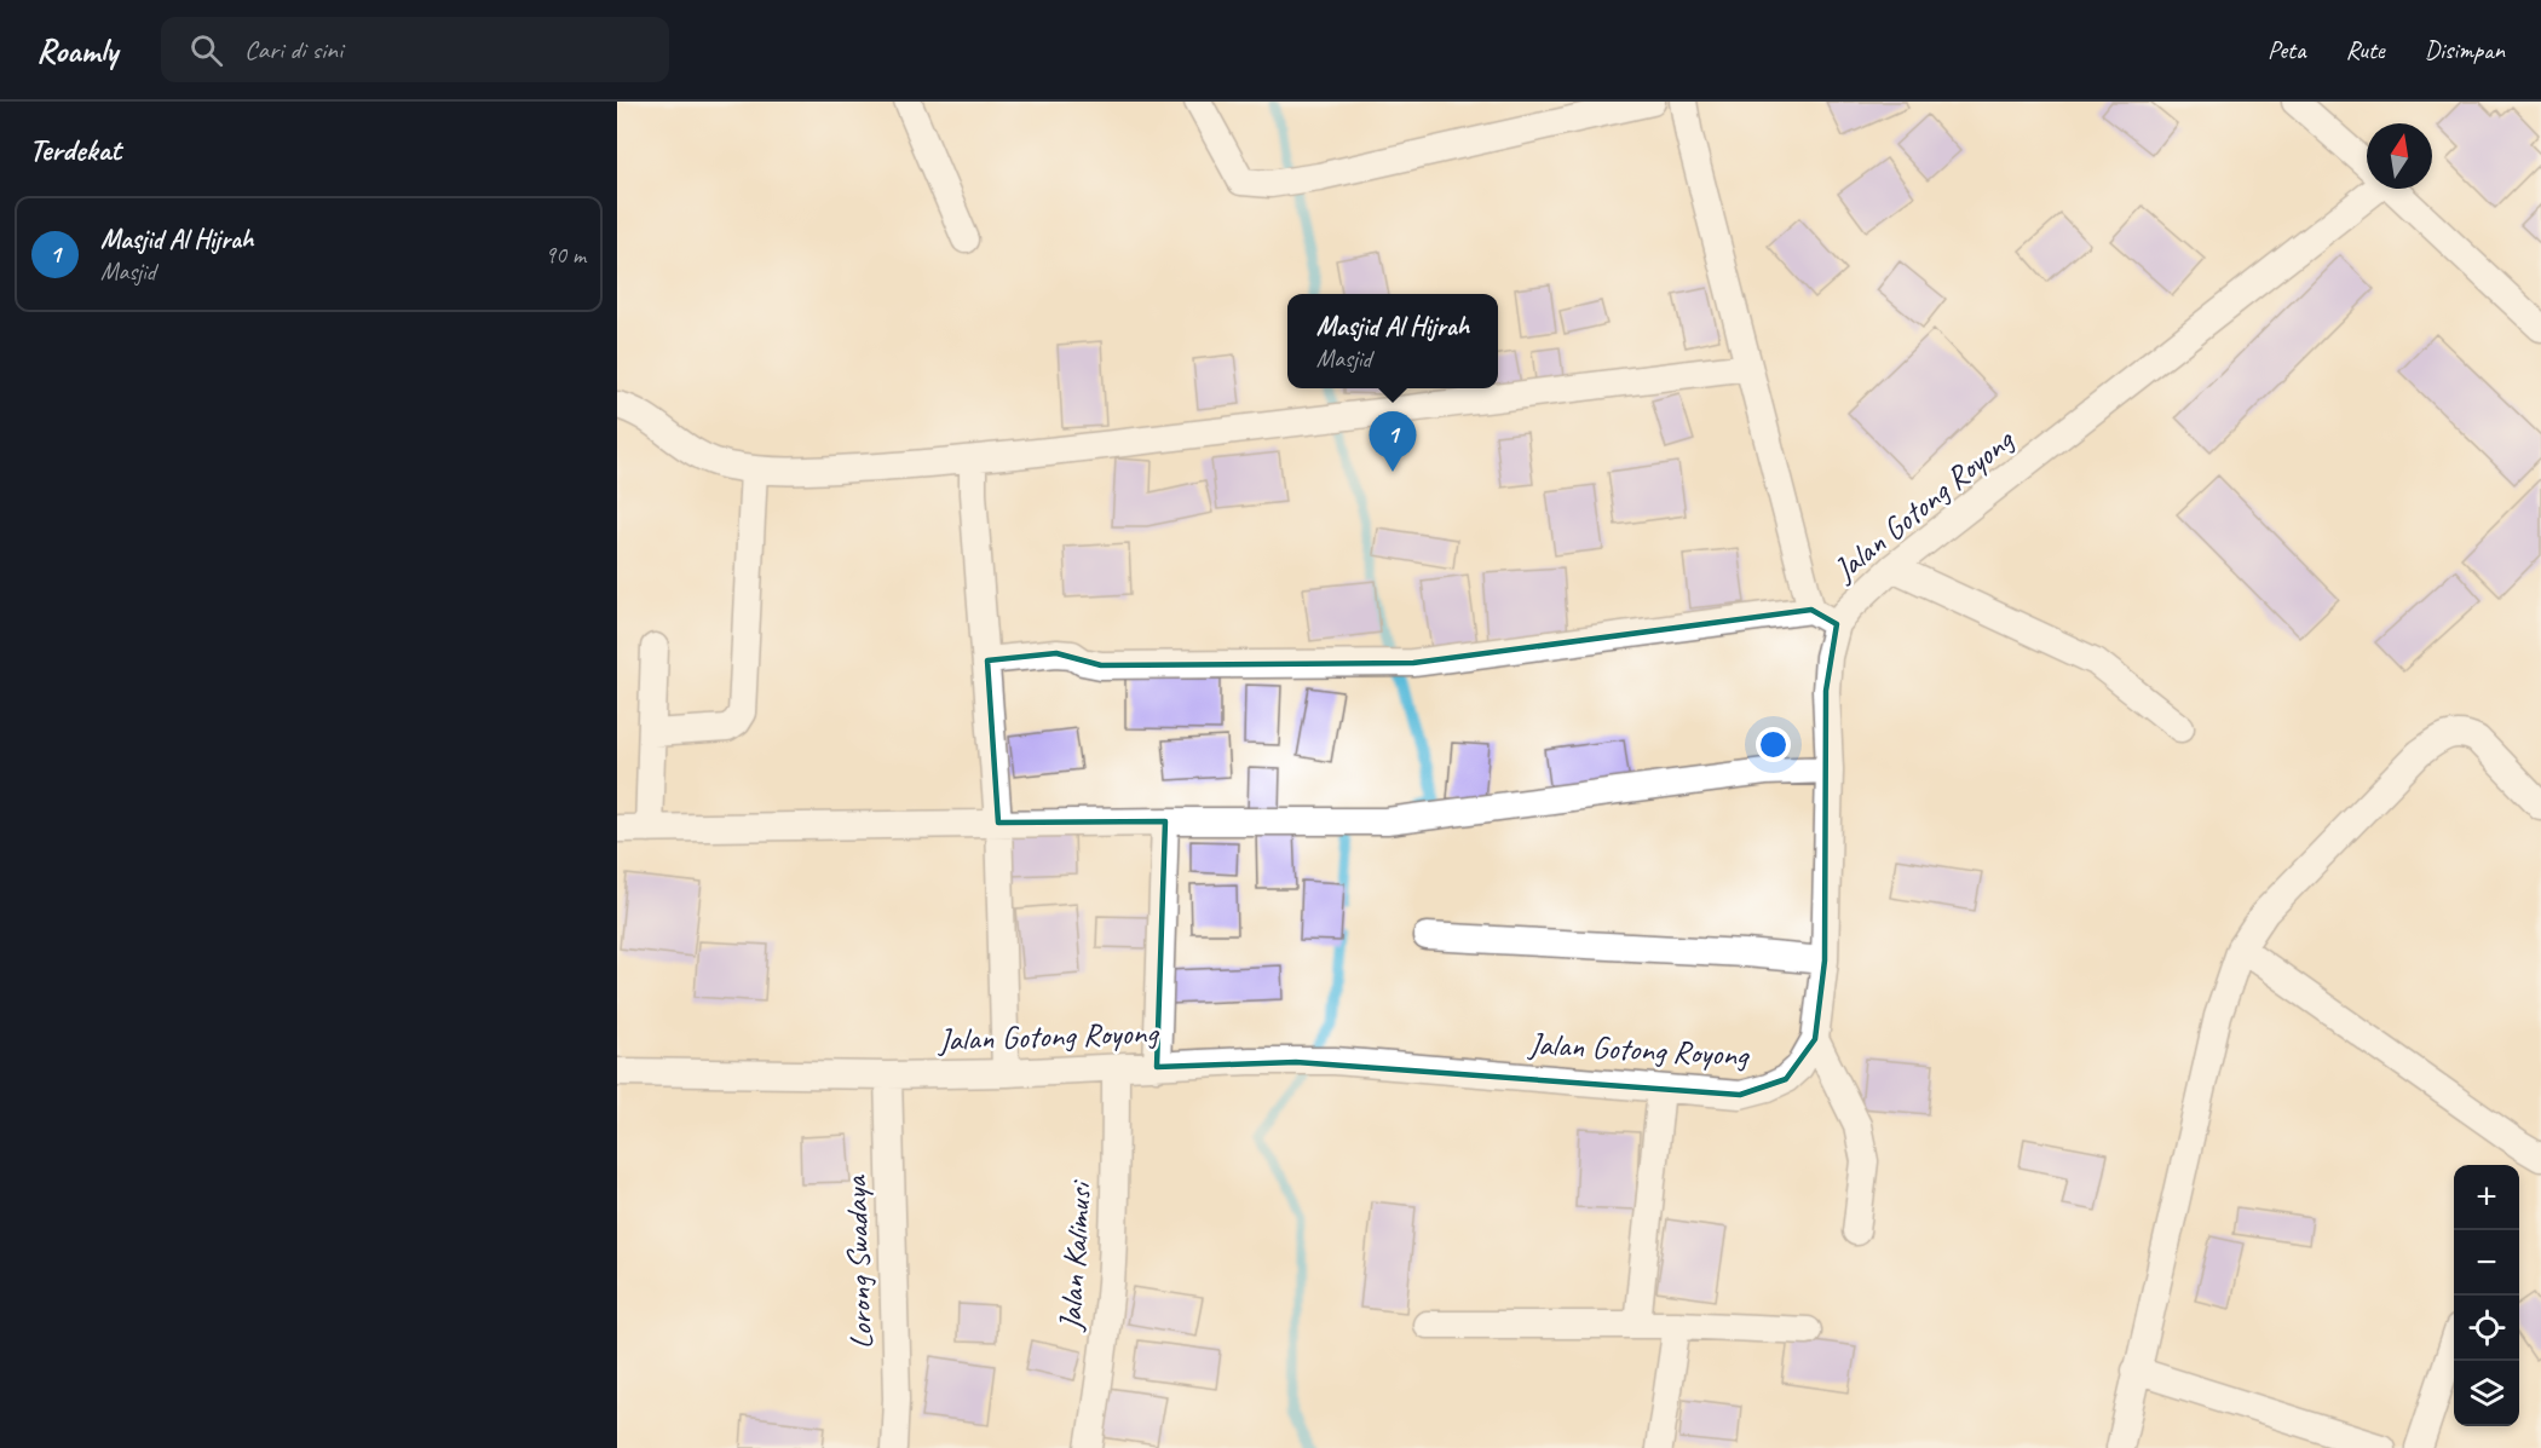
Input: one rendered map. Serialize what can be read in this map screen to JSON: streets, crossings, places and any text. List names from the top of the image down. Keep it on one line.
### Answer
{"streets":{"street":["Jalan Gotong Royong","Jalan Kalimusi","Lorong Swadaya"]},"crossings":[["Jalan Gotong Royong","Jalan Kalimusi"],["Jalan Gotong Royong","Lorong Swadaya"]],"north":"top","page":{"header":"Roamly","search":"Cari di sini","nav":["Peta","Rute","Disimpan"],"heading":"Terdekat","list":[{"mark":"1","name":"Masjid Al Hijrah","note":"Masjid","value":"90 m"}],"popup":["Masjid Al Hijrah","Masjid"],"pins":"1","map_buttons":["+","−"]}}
